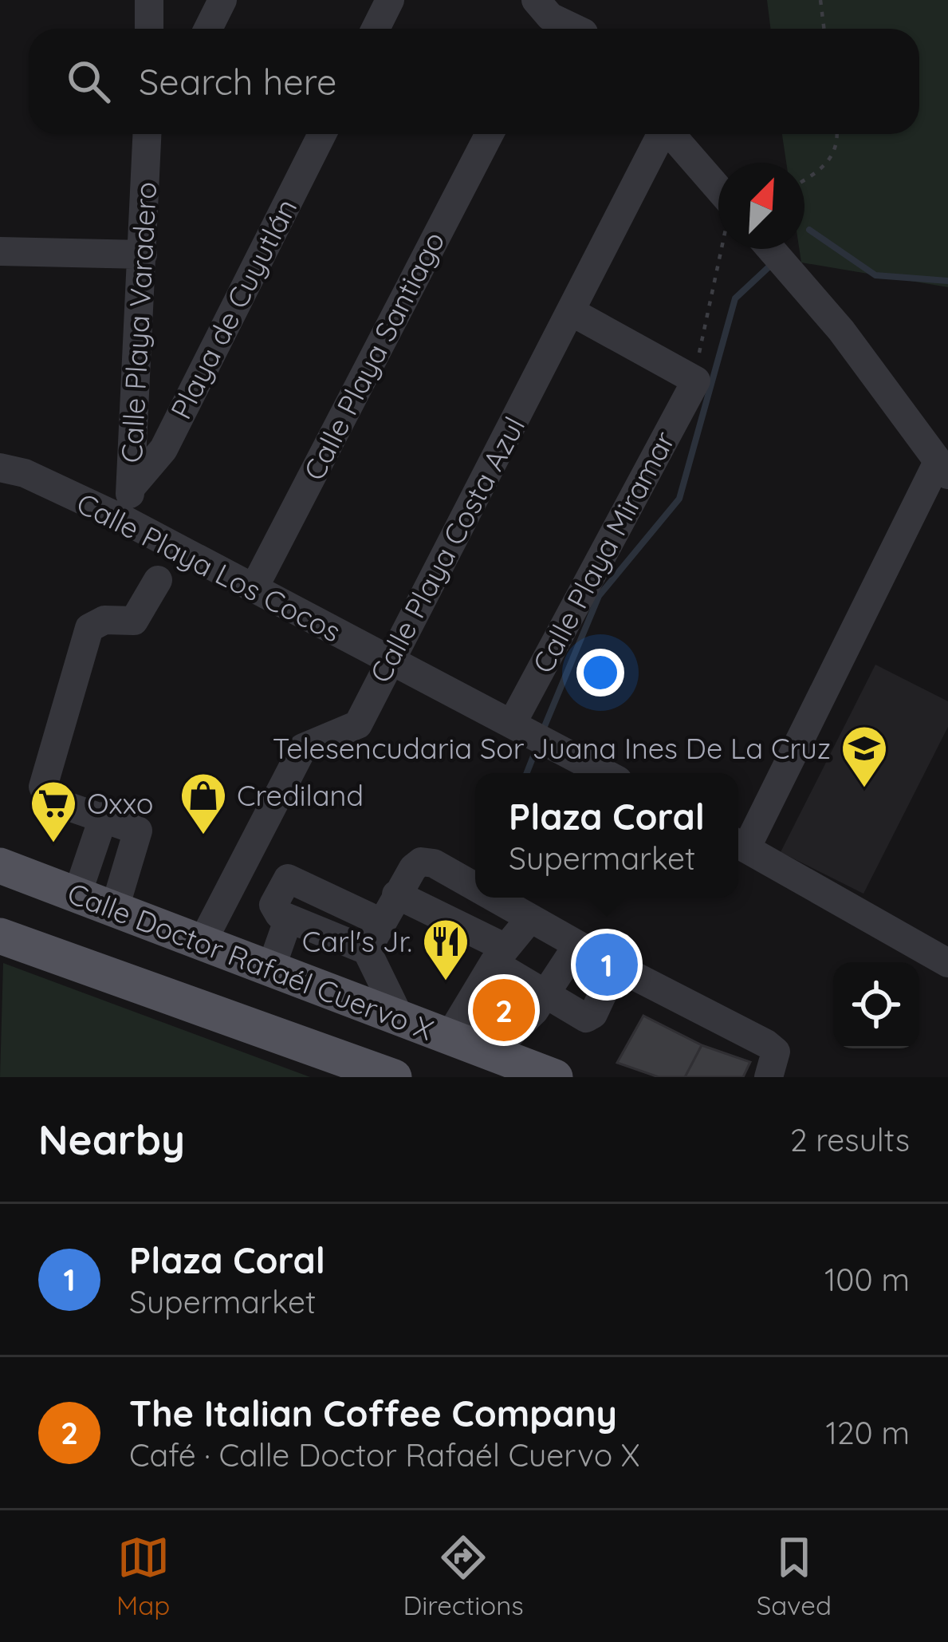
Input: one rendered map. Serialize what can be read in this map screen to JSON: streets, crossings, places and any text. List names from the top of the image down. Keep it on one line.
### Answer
{"streets":{"main road":["Calle Doctor Rafaél Cuervo X"],"street":["Playa de Cuyutlán","Calle Playa Varadero","Calle Playa Santiago","Calle Playa Costa Azul","Calle Playa Miramar","Calle Playa Los Cocos"]},"crossings":[["Playa de Cuyutlán","Calle Playa Varadero"],["Calle Playa Varadero","Calle Playa Los Cocos"],["Calle Playa Santiago","Calle Playa Los Cocos"],["Calle Playa Costa Azul","Calle Playa Los Cocos"],["Calle Playa Costa Azul","Calle Doctor Rafaél Cuervo X"],["Calle Playa Miramar","Calle Playa Los Cocos"]],"places":{"school or university":["Telesencudaria Sor Juana Ines De La Cruz"],"shop":["Crediland"],"supermarket":["Oxxo"],"restaurant":["Carl's Jr."]},"north":"top right","page":{"search":"Search here","popup":["Plaza Coral","Supermarket"],"pins":["1","2"],"heading":["Nearby","2 results"],"list":[{"mark":"1","name":"Plaza Coral","note":"Supermarket","value":"100 m"},{"mark":"2","name":"The Italian Coffee Company","note":"Café · Calle Doctor Rafaél Cuervo X","value":"120 m"}],"nav":["Map","Directions","Saved"]}}
